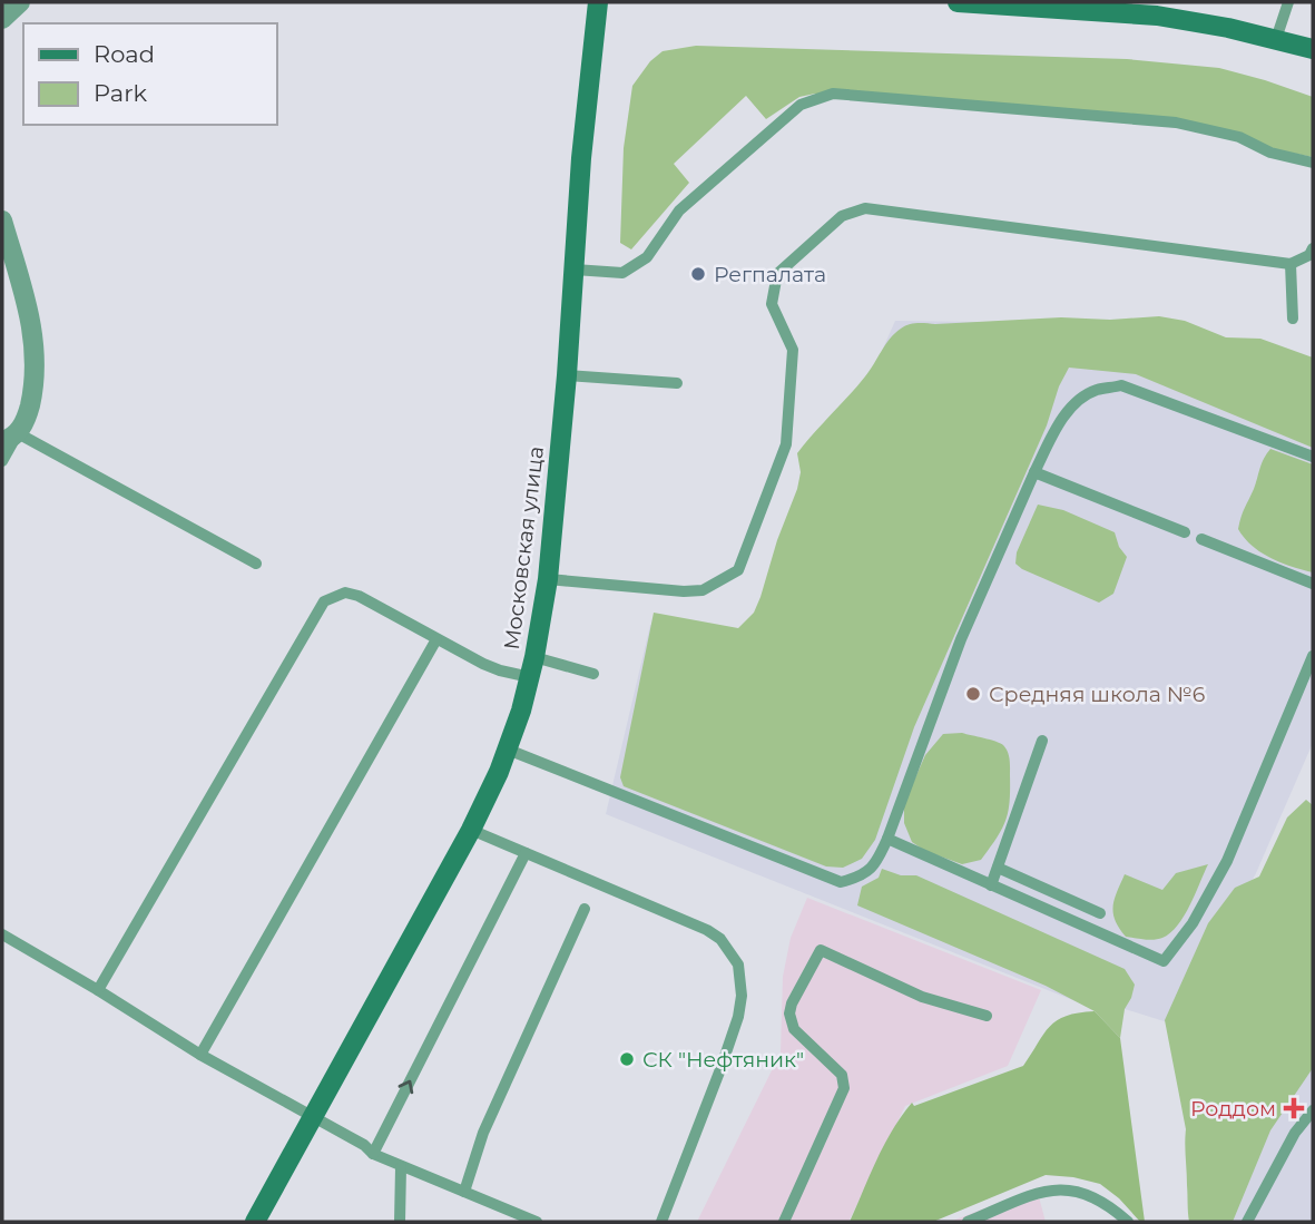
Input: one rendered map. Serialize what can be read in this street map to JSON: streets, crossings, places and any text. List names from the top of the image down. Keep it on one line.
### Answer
{"streets":{"main road":["Московская улица"]},"places":{"other":["Регпалата","Средняя школа №6","СК \"Нефтяник\""],"health":["Роддом"]},"legend":["Road","Park"]}
